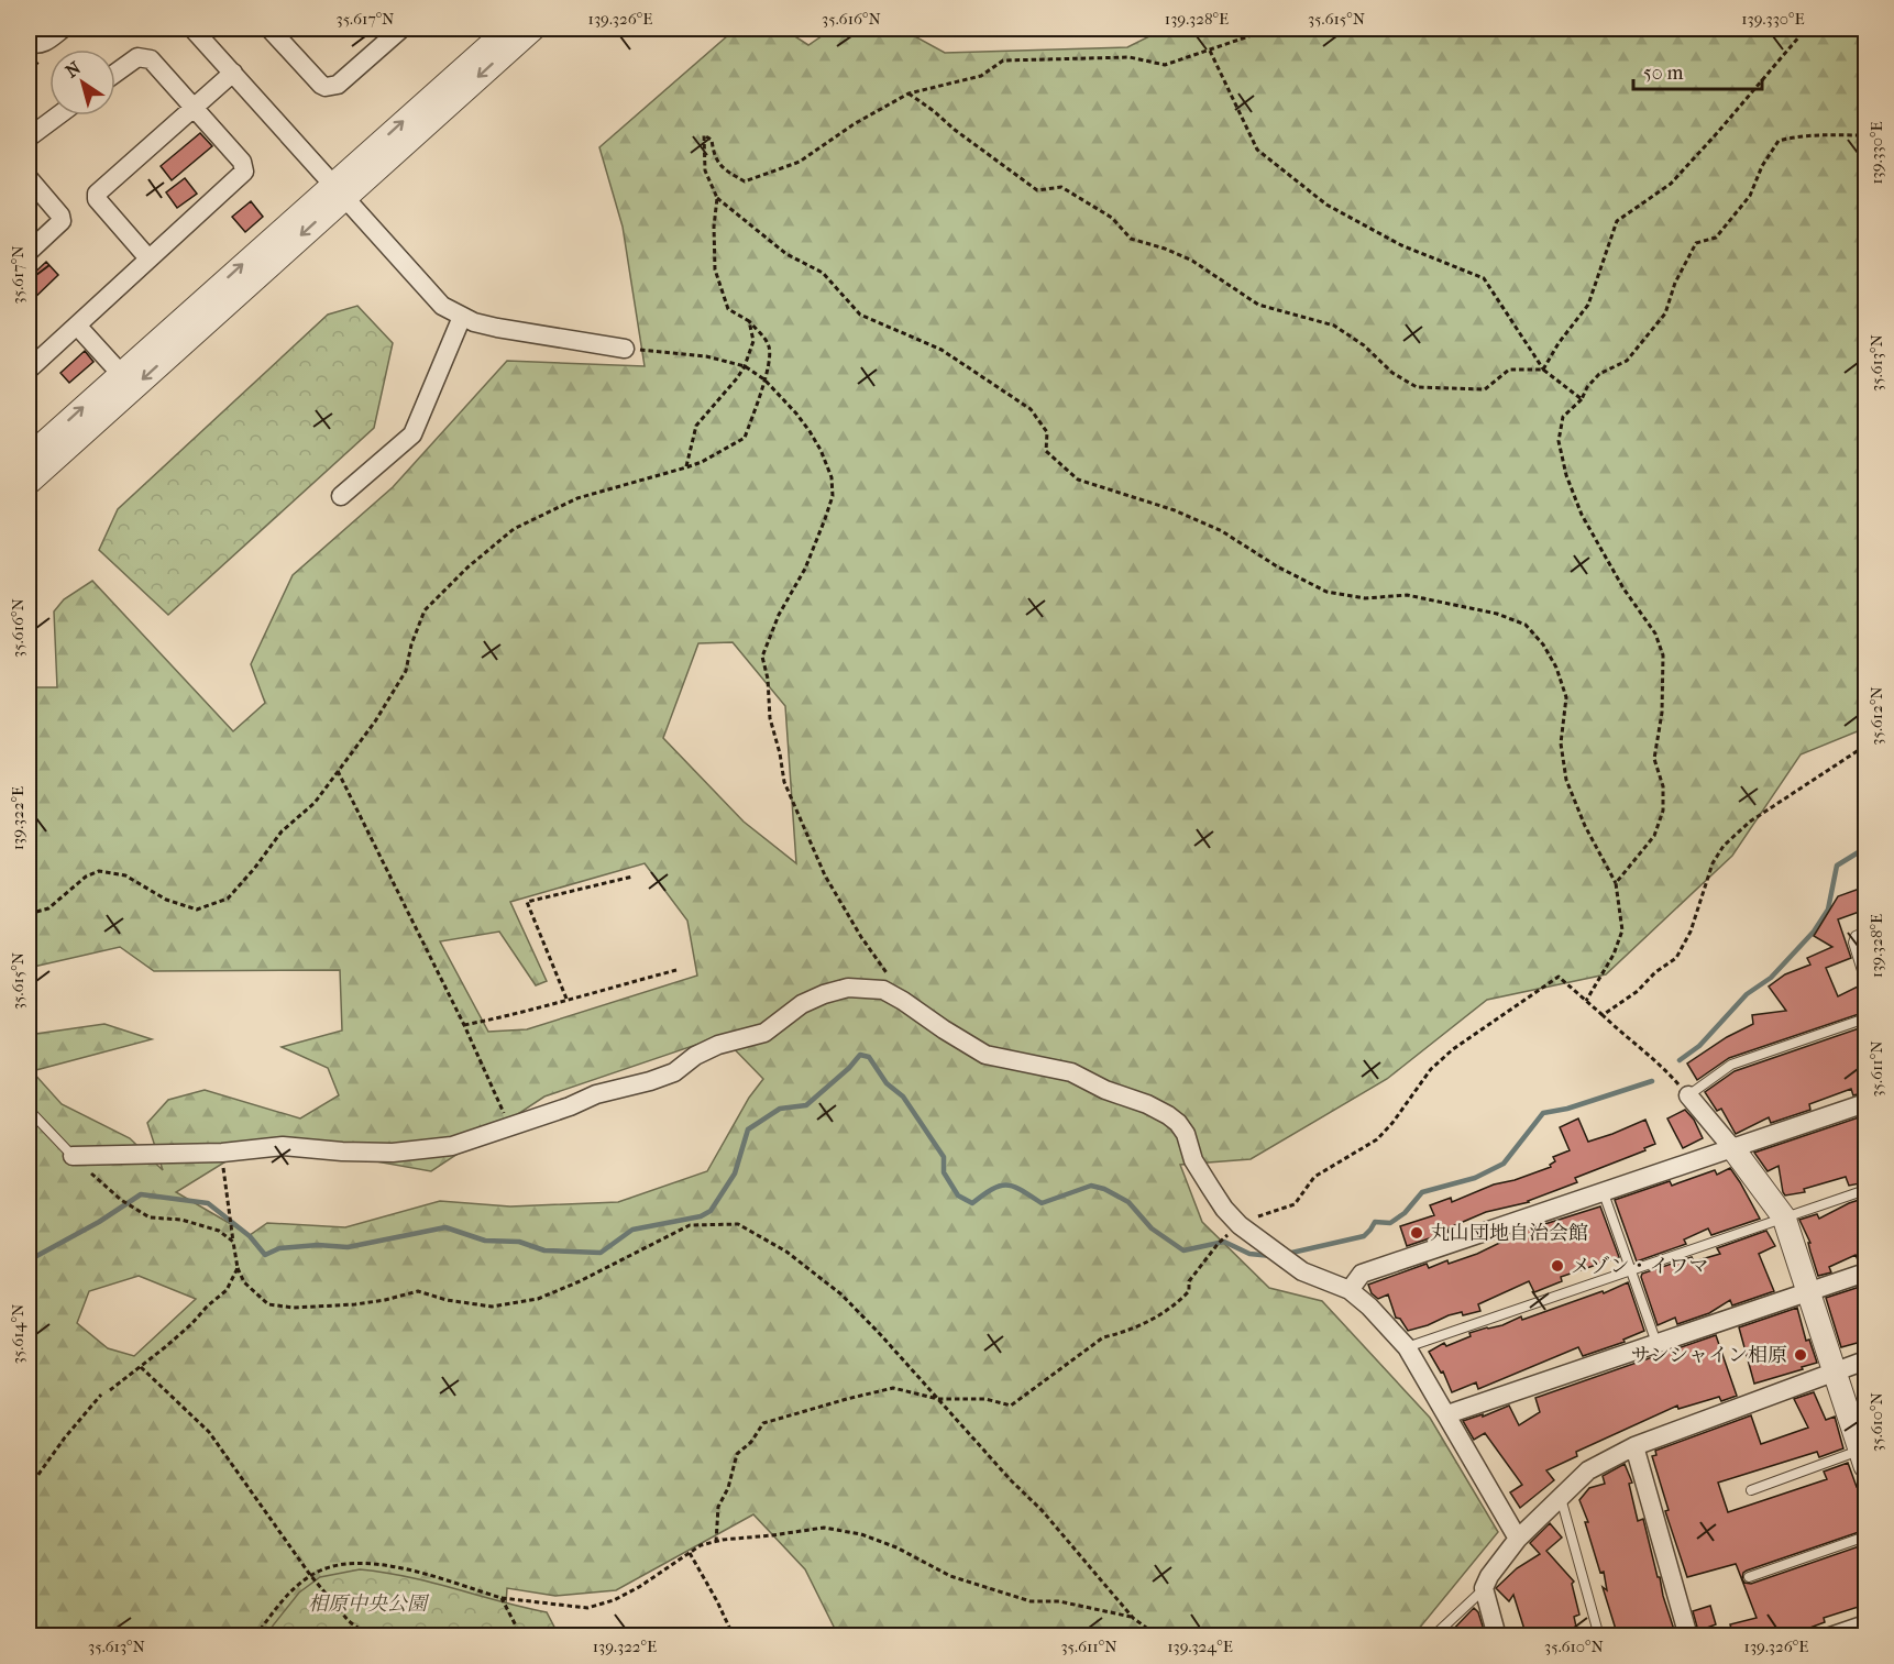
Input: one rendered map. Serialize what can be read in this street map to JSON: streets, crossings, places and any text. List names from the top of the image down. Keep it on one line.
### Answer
{"parks":["相原中央公園"],"places":["丸山団地自治会館","メゾン・イワマ","サンシャイン相原"],"scale_bar":"50 m","north":"top left","coordinates":["35.617°N","139.326°E","35.616°N","139.328°E","35.615°N","139.330°E","35.613°N","35.612°N","139.322°E","35.611°N","35.614°N","35.610°N","139.324°E"]}
